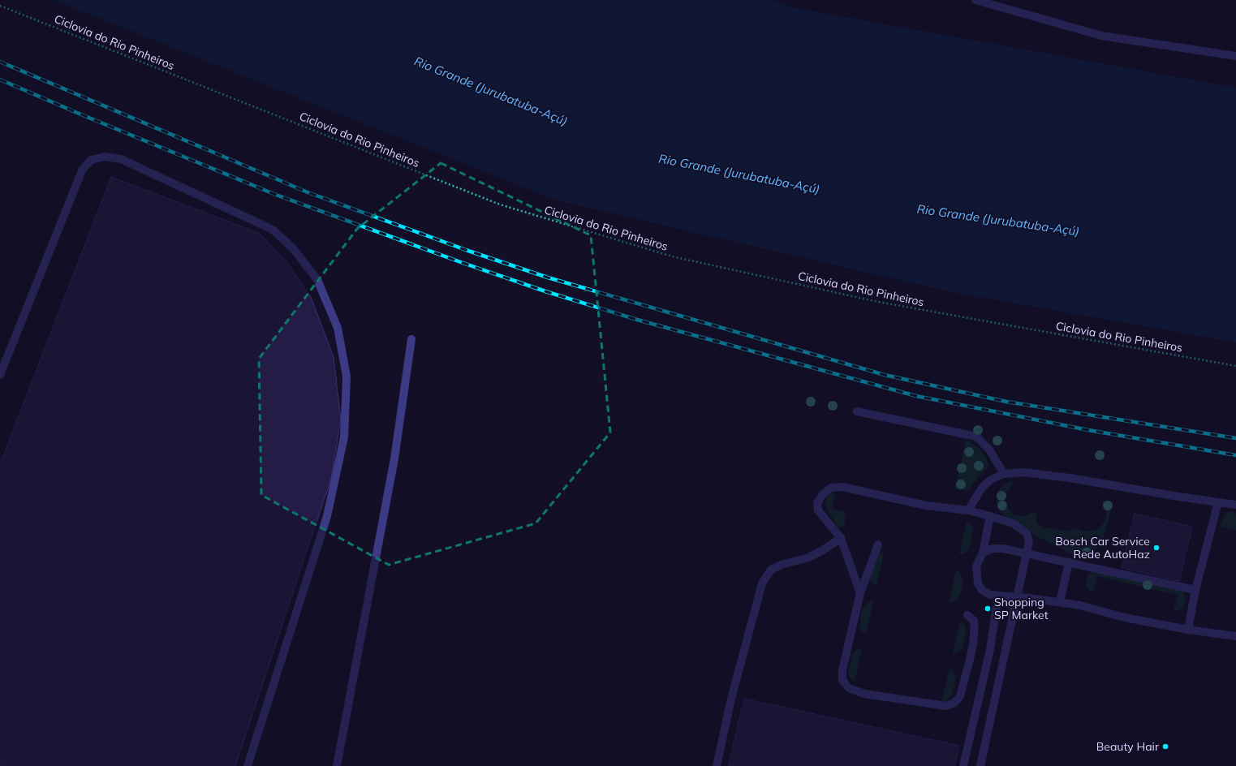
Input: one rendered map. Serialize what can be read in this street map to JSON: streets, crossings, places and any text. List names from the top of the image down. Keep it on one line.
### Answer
{"streets":{"path":["Ciclovia do Rio Pinheiros"]},"water":["Rio Grande (Jurubatuba-Açú)"],"places":["Bosch Car Service Rede AutoHaz","Shopping SP Market","Beauty Hair"]}
